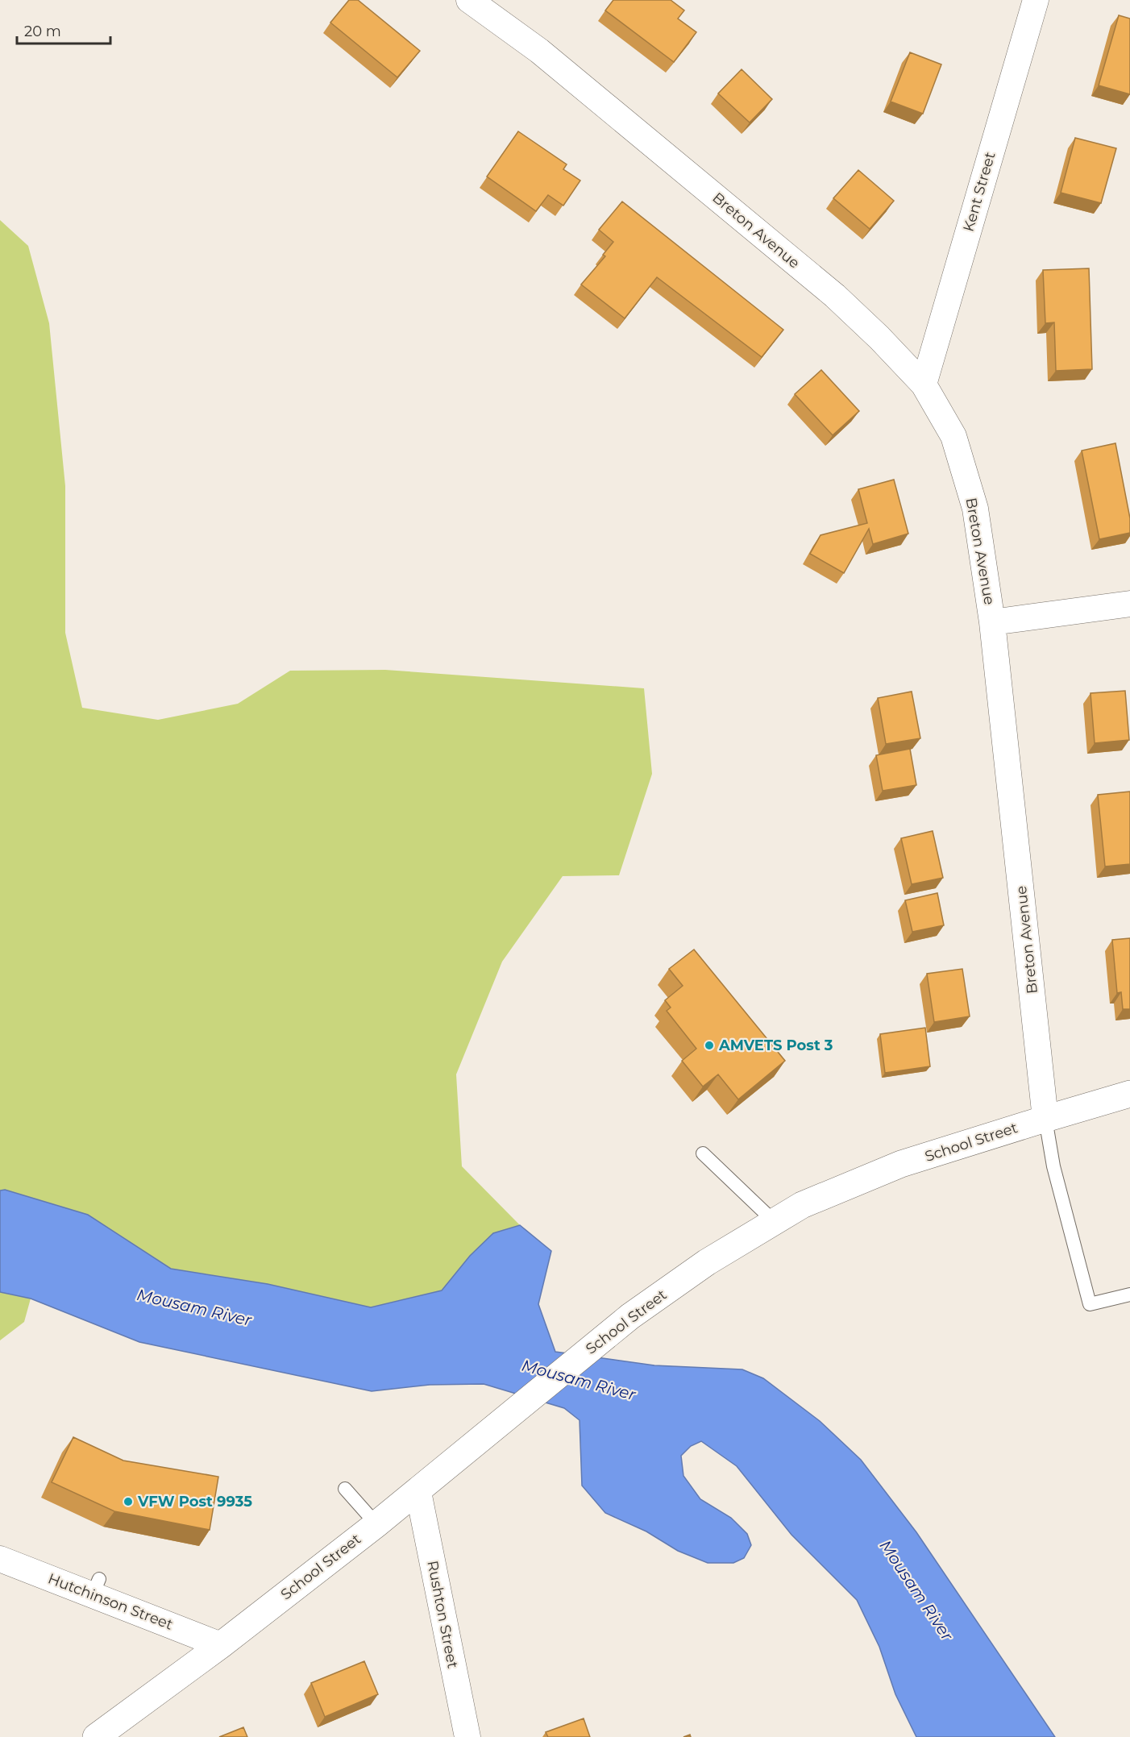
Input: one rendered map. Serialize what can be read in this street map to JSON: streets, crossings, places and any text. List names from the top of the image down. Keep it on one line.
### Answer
{"streets":{"street":["Kent Street","Breton Avenue","School Street","Hutchinson Street","Rushton Street"]},"crossings":[["Kent Street","Breton Avenue"],["Breton Avenue","School Street"],["School Street","Hutchinson Street"],["School Street","Rushton Street"]],"water":["Mousam River"],"places":["AMVETS Post 3","VFW Post 9935"],"scale_bar":"20 m"}
